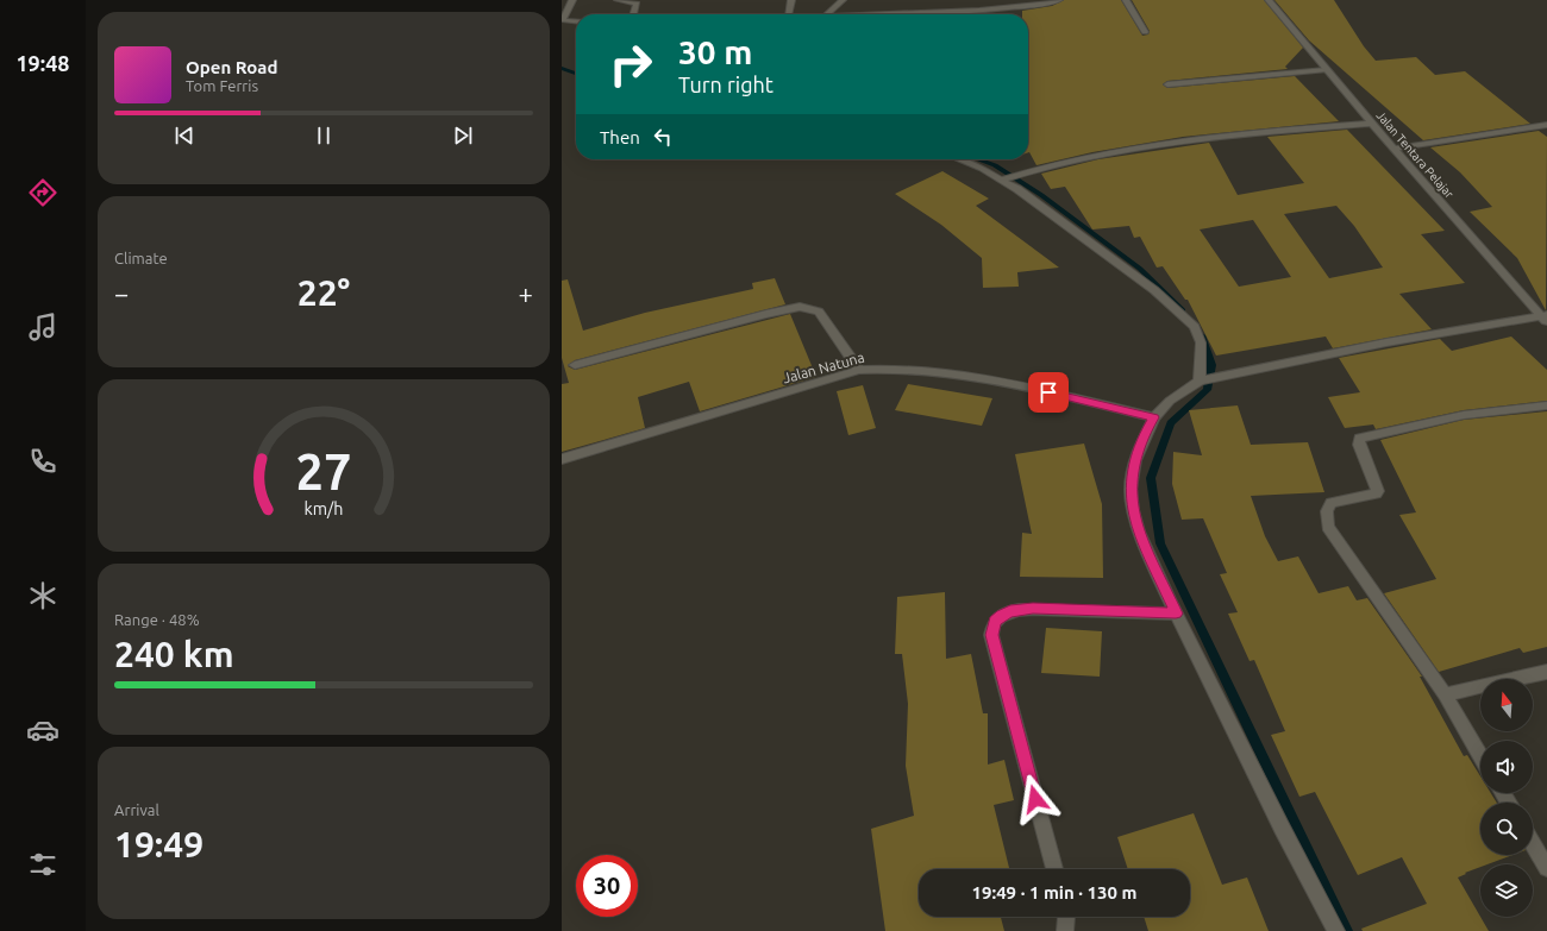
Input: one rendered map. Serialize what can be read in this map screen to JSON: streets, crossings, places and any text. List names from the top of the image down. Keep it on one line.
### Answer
{"streets":{"street":["Jalan Tentara Pelajar","Jalan Natuna"]},"north":"top","page":{"tabs":"19:48","turn":["30 m","Turn right"],"song":["Open Road","Tom Ferris"],"then":"Then","tile":["Climate",["Range · 48%","240 km"],["Arrival","19:49"]],"heat":["−","22°","+"],"limit":"30","trip":"19:49 · 1 min · 130 m","gauge":["27","km/h"]}}
